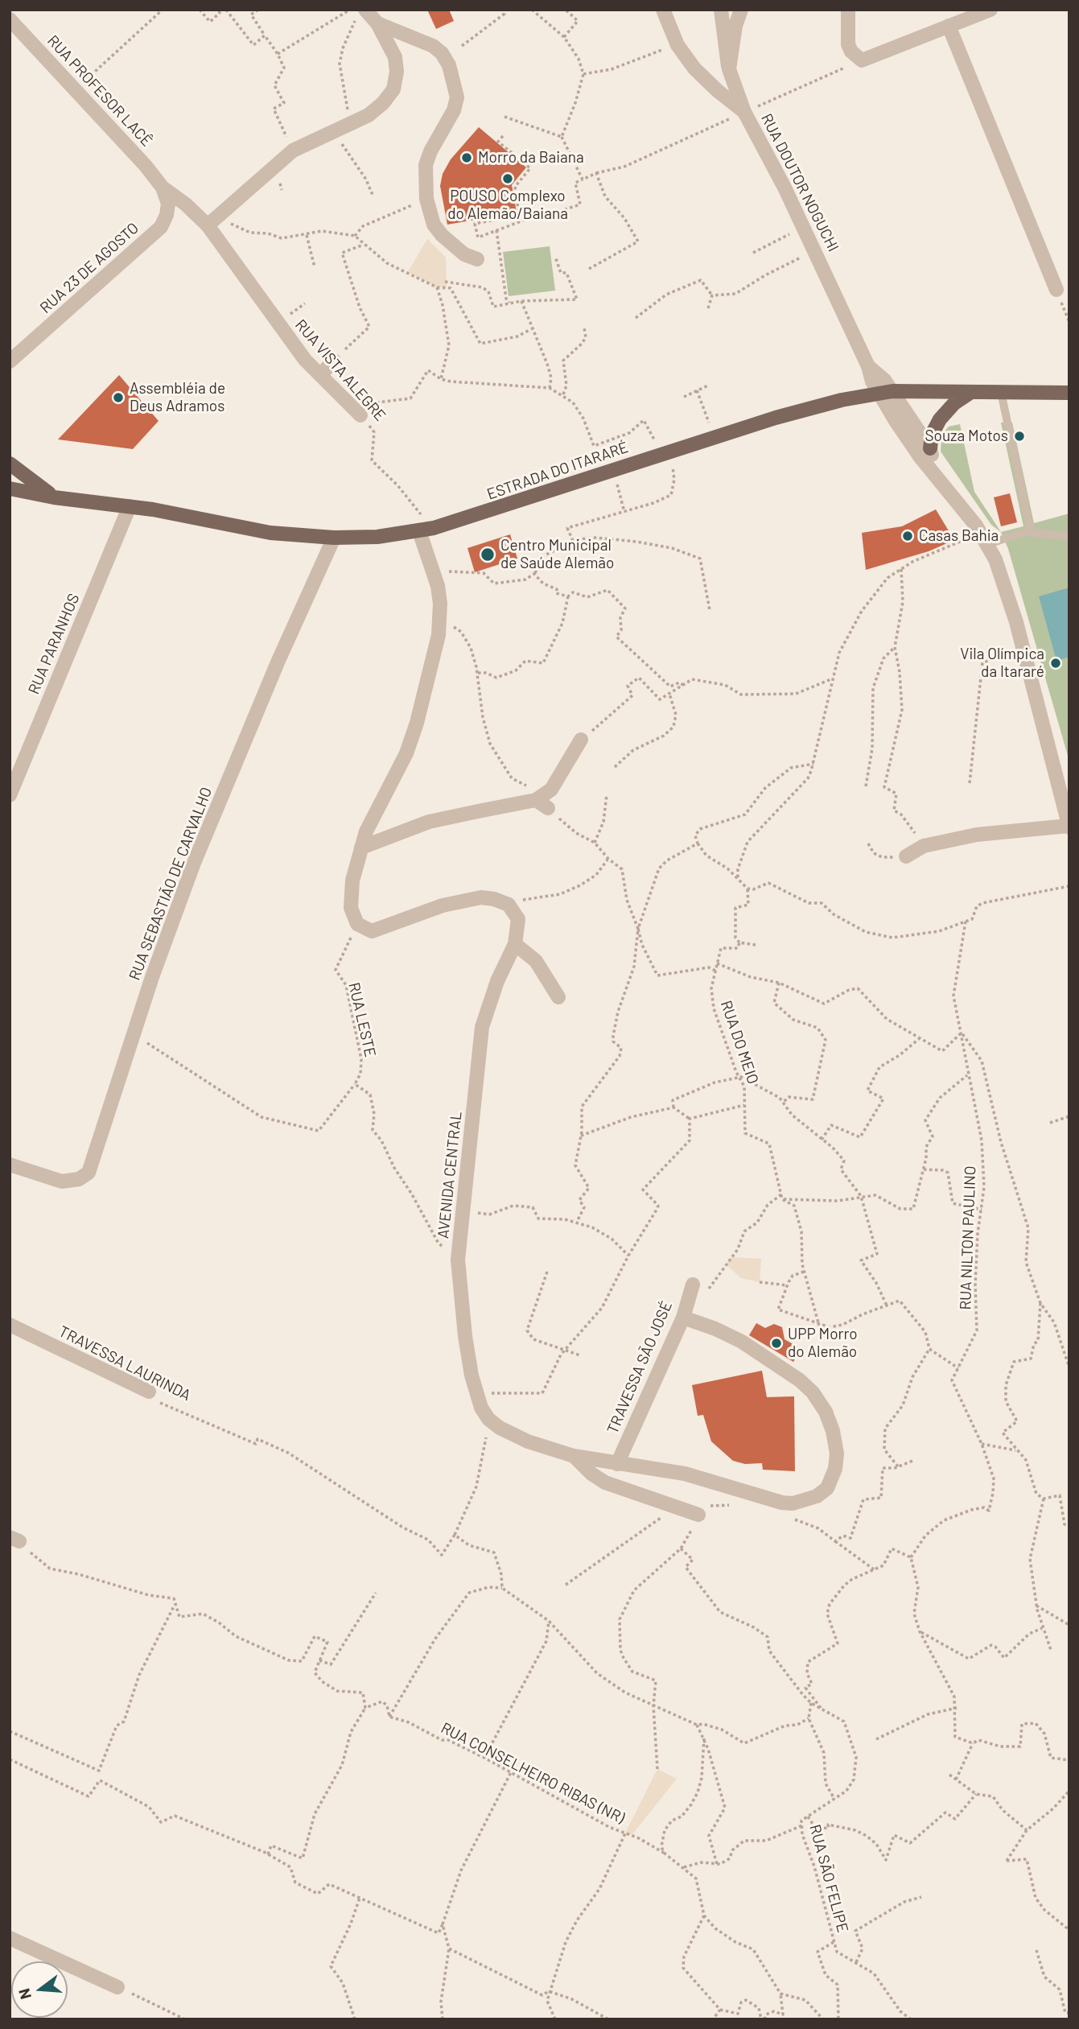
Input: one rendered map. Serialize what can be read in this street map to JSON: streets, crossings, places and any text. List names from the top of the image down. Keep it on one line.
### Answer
{"streets":{"main road":["ESTRADA DO ITARARÉ"],"street":["RUA PROFESOR LACÊ","RUA DOUTOR NOGUCHI","RUA 23 DE AGOSTO","RUA VISTA ALEGRE","RUA PARANHOS","RUA SEBASTIÃO DE CARVALHO","AVENIDA CENTRAL","TRAVESSA LAURINDA","TRAVESSA SÃO JOSÉ"],"path":["RUA LESTE","RUA DO MEIO","RUA NILTON PAULINO","RUA CONSELHEIRO RIBAS (NR)","RUA SÃO FELIPE"]},"crossings":[["RUA PROFESOR LACÊ","RUA 23 DE AGOSTO"],["RUA PROFESOR LACÊ","RUA VISTA ALEGRE"],["RUA DOUTOR NOGUCHI","ESTRADA DO ITARARÉ"],["RUA 23 DE AGOSTO","RUA VISTA ALEGRE"],["RUA VISTA ALEGRE","ESTRADA DO ITARARÉ"],["ESTRADA DO ITARARÉ","RUA PARANHOS"],["ESTRADA DO ITARARÉ","RUA SEBASTIÃO DE CARVALHO"]],"places":["Morro da Baiana","POUSO Complexo do Alemão/Baiana","Assembléia de Deus Adramos","Souza Motos","Casas Bahia","Centro Municipal de Saúde Alemão","Vila Olímpica da Itararé","UPP Morro do Alemão"],"north":"left"}
